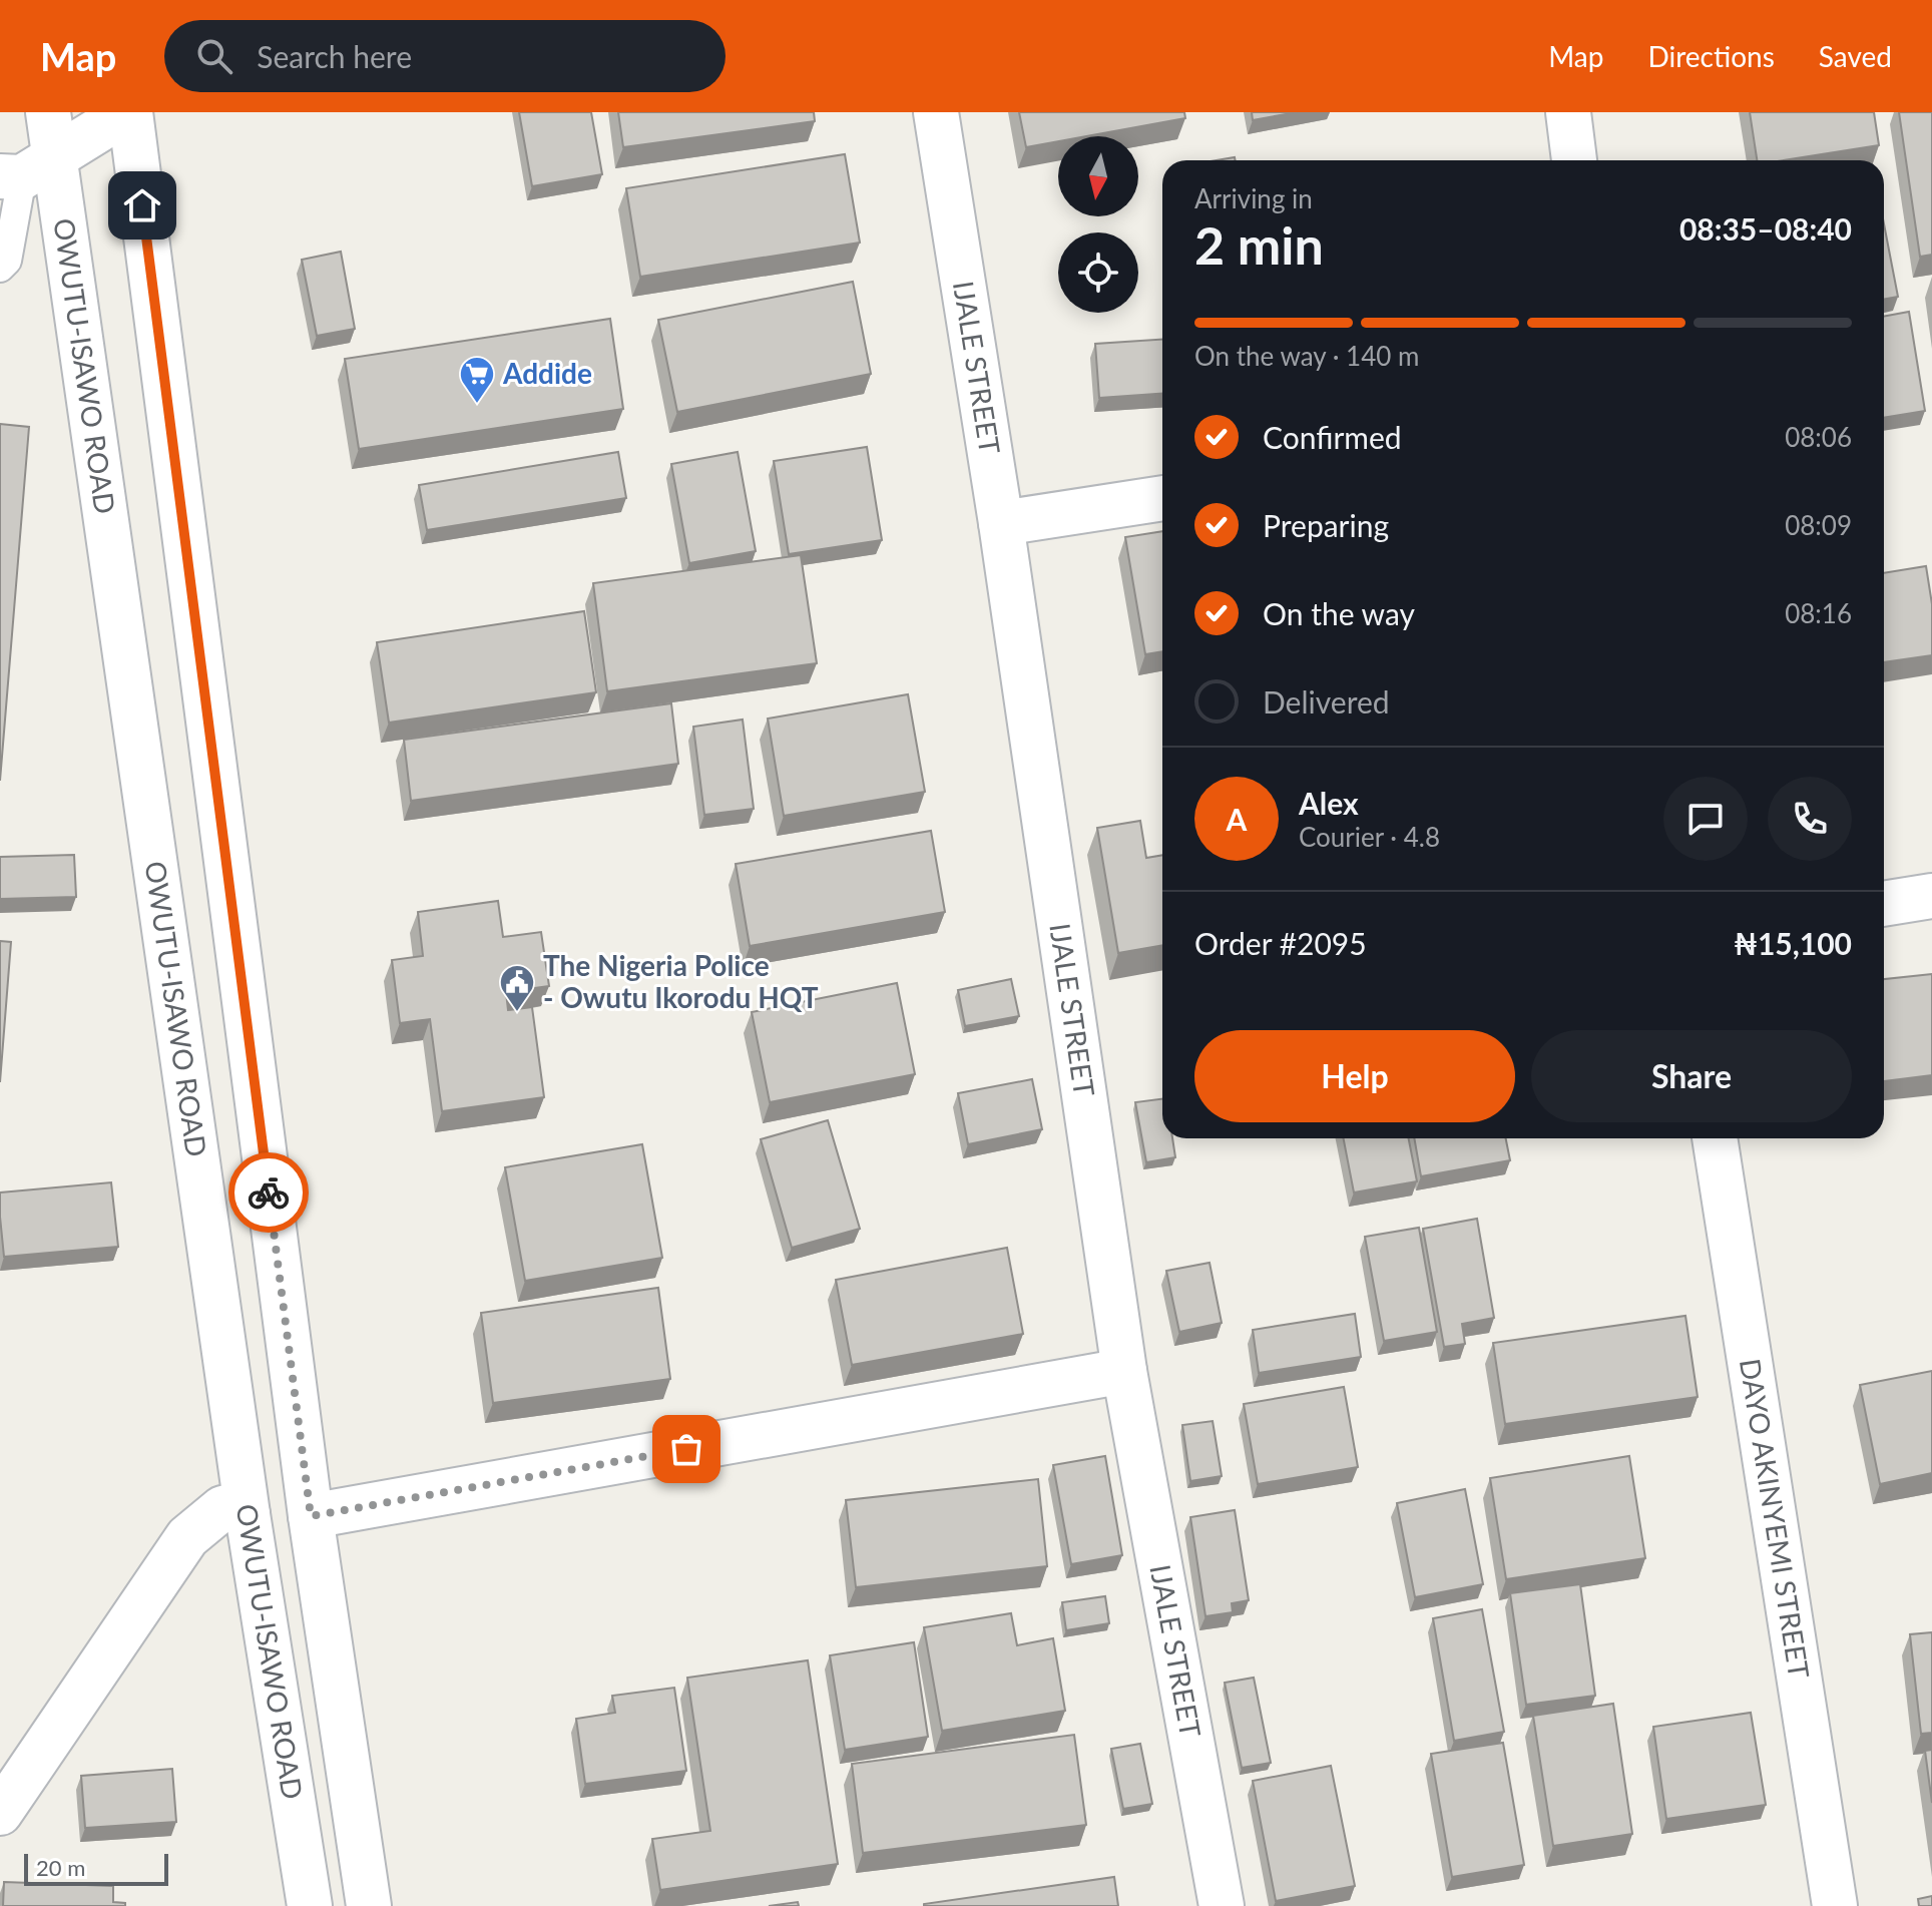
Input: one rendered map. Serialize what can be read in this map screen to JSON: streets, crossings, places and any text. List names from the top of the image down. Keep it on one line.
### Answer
{"streets":{"street":["OWUTU-ISAWO ROAD","IJALE STREET","DAYO AKINYEMI STREET"]},"places":{"supermarket":["Addide"],"public building":["The Nigeria Police - Owutu Ikorodu HQT"]},"scale_bar":"20 m","north":"bottom","page":{"header":"Map","search":"Search here","nav":["Map","Directions","Saved"],"heading":["2 min","Arriving in","08:35–08:40"],"panel":["Alex","Courier · 4.8","Order #2095","₦15,100"],"bar":"On the way · 140 m","list":[["Confirmed","08:06"],["Preparing","08:09"],["On the way","08:16"],"Delivered"],"round":"A","buttons":["Help","Share"],"scale":"20 m"}}
